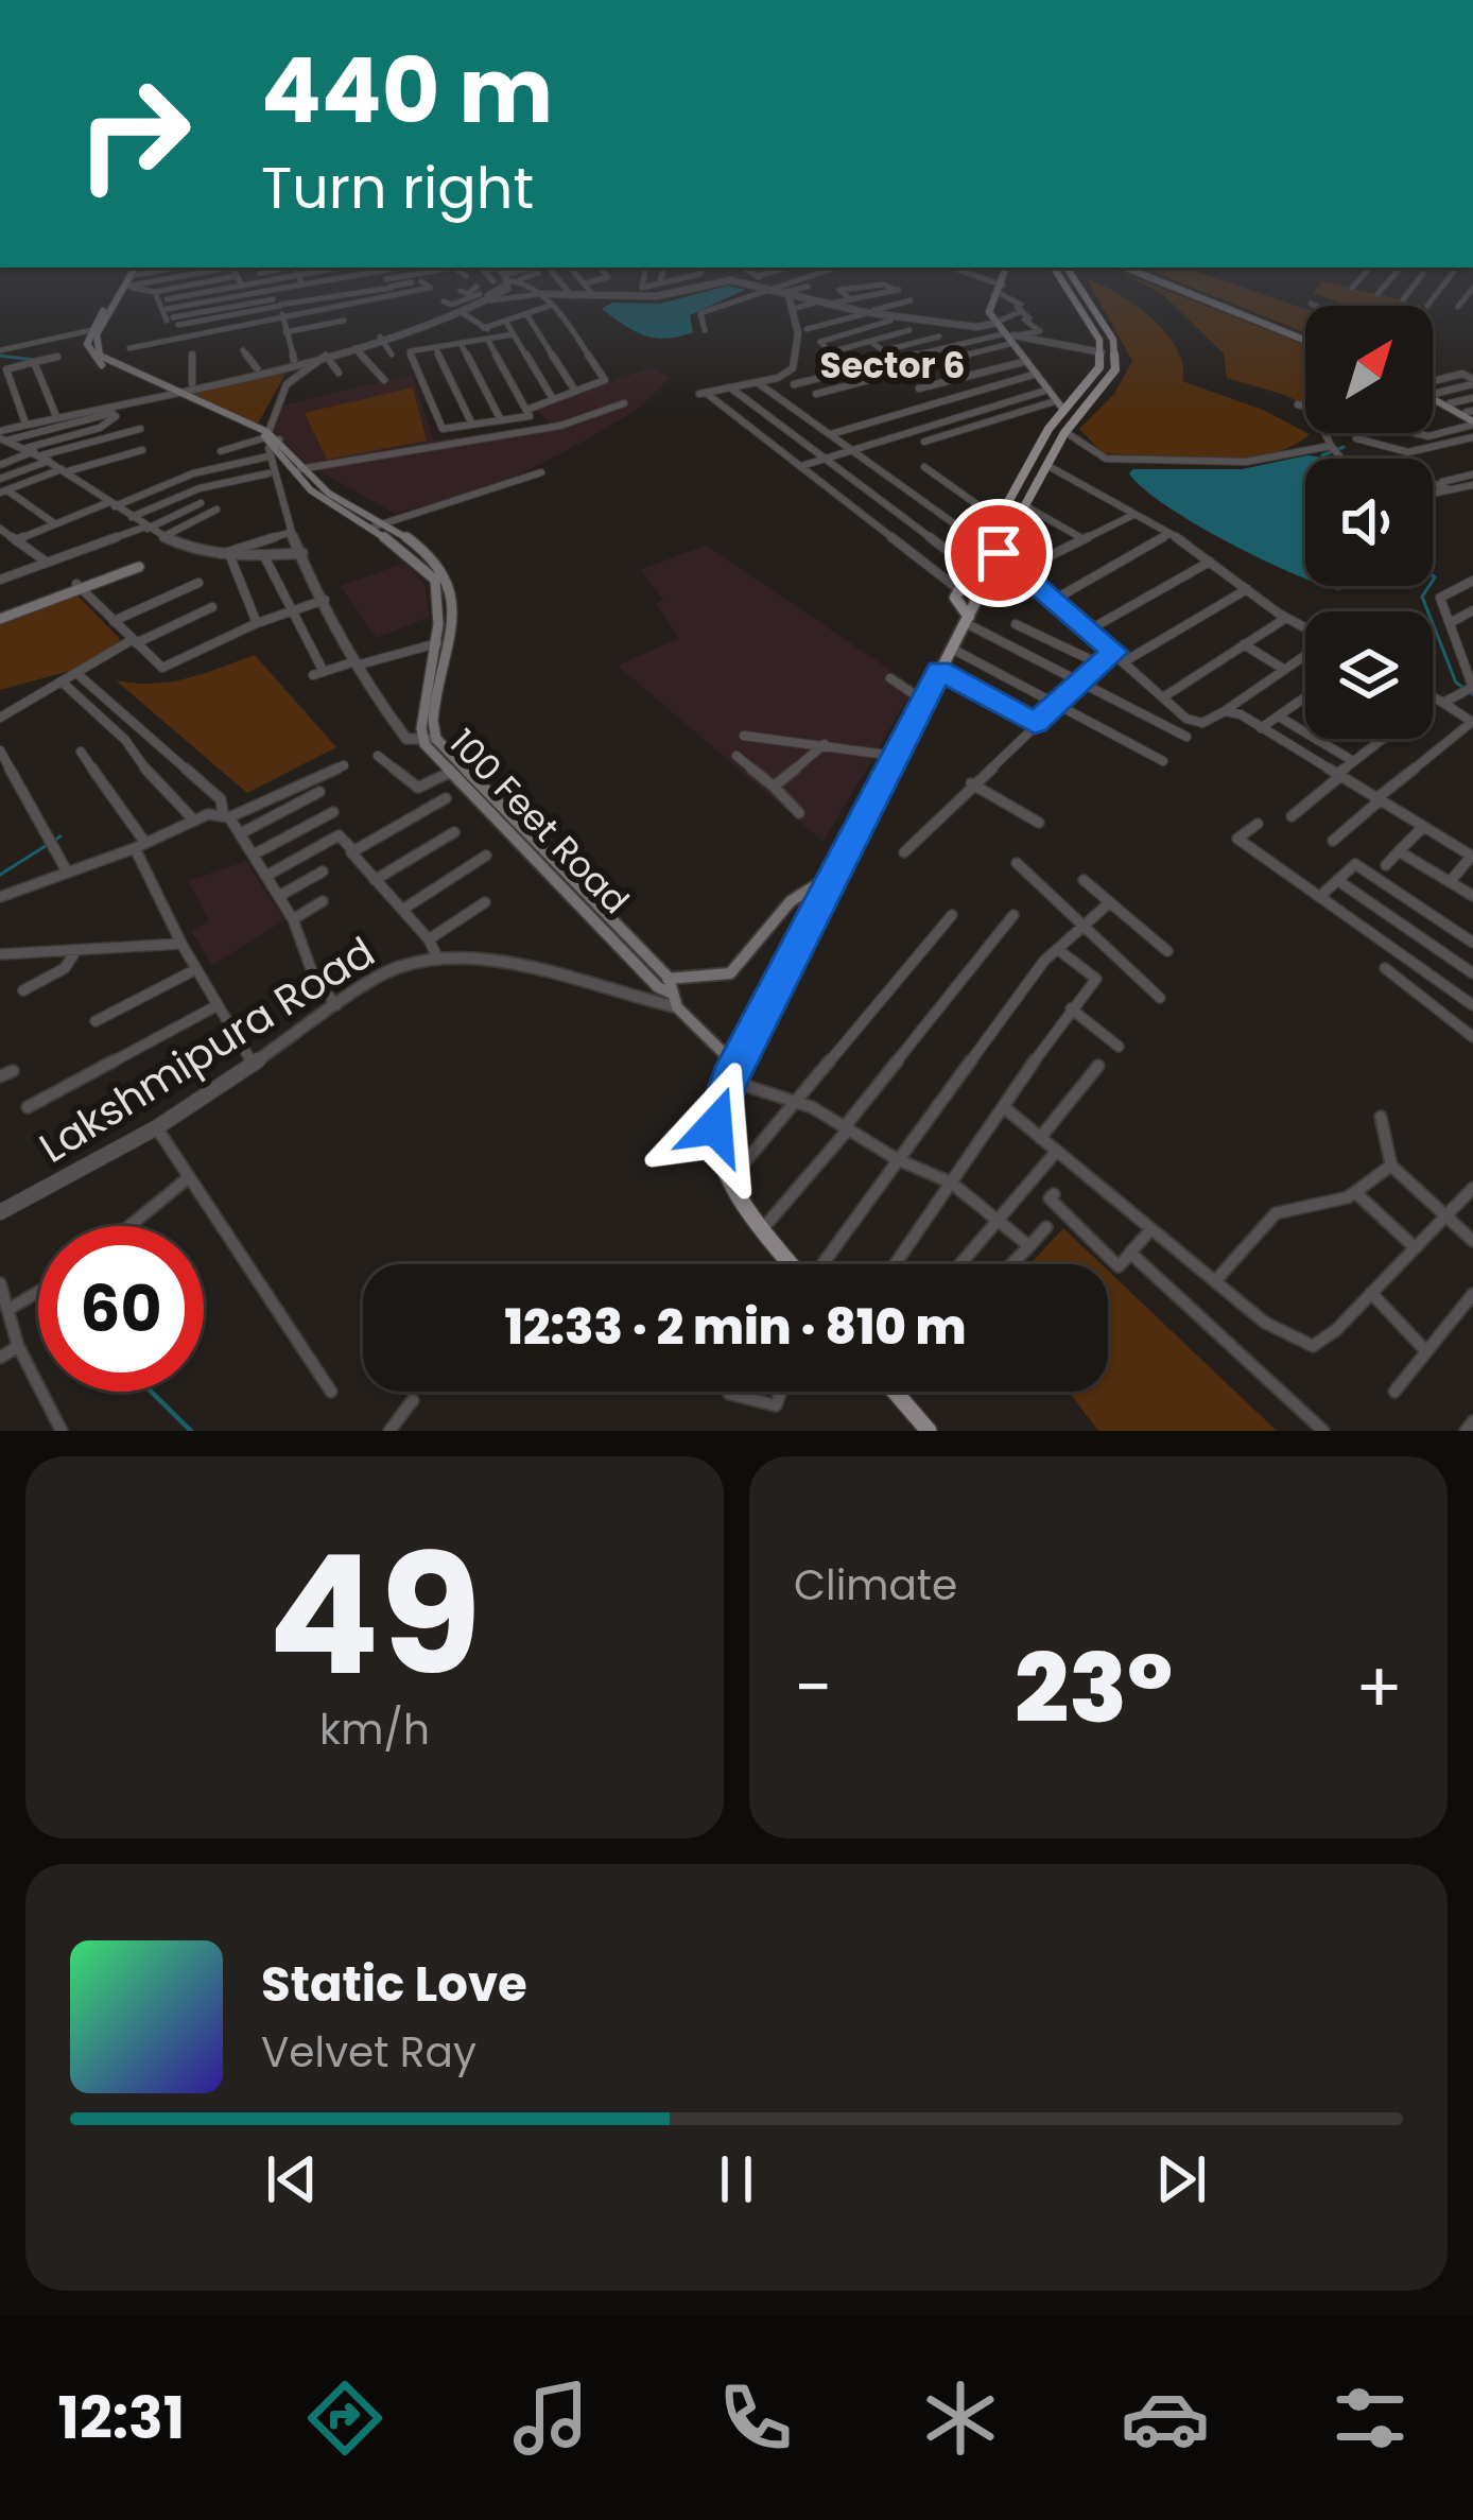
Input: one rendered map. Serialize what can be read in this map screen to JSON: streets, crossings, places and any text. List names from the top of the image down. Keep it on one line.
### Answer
{"streets":{"main road":["100 Feet Road"],"street":["Lakshmipura Road"]},"crossings":[["100 Feet Road","Lakshmipura Road"]],"districts":["Sector 6"],"north":"top right","page":{"turn":["440 m","Turn right"],"limit":"60","trip":"12:33 · 2 min · 810 m","tile":[["49","km/h"],"Climate"],"heat":["−","23°","+"],"song":["Static Love","Velvet Ray"],"tabs":"12:31"}}
